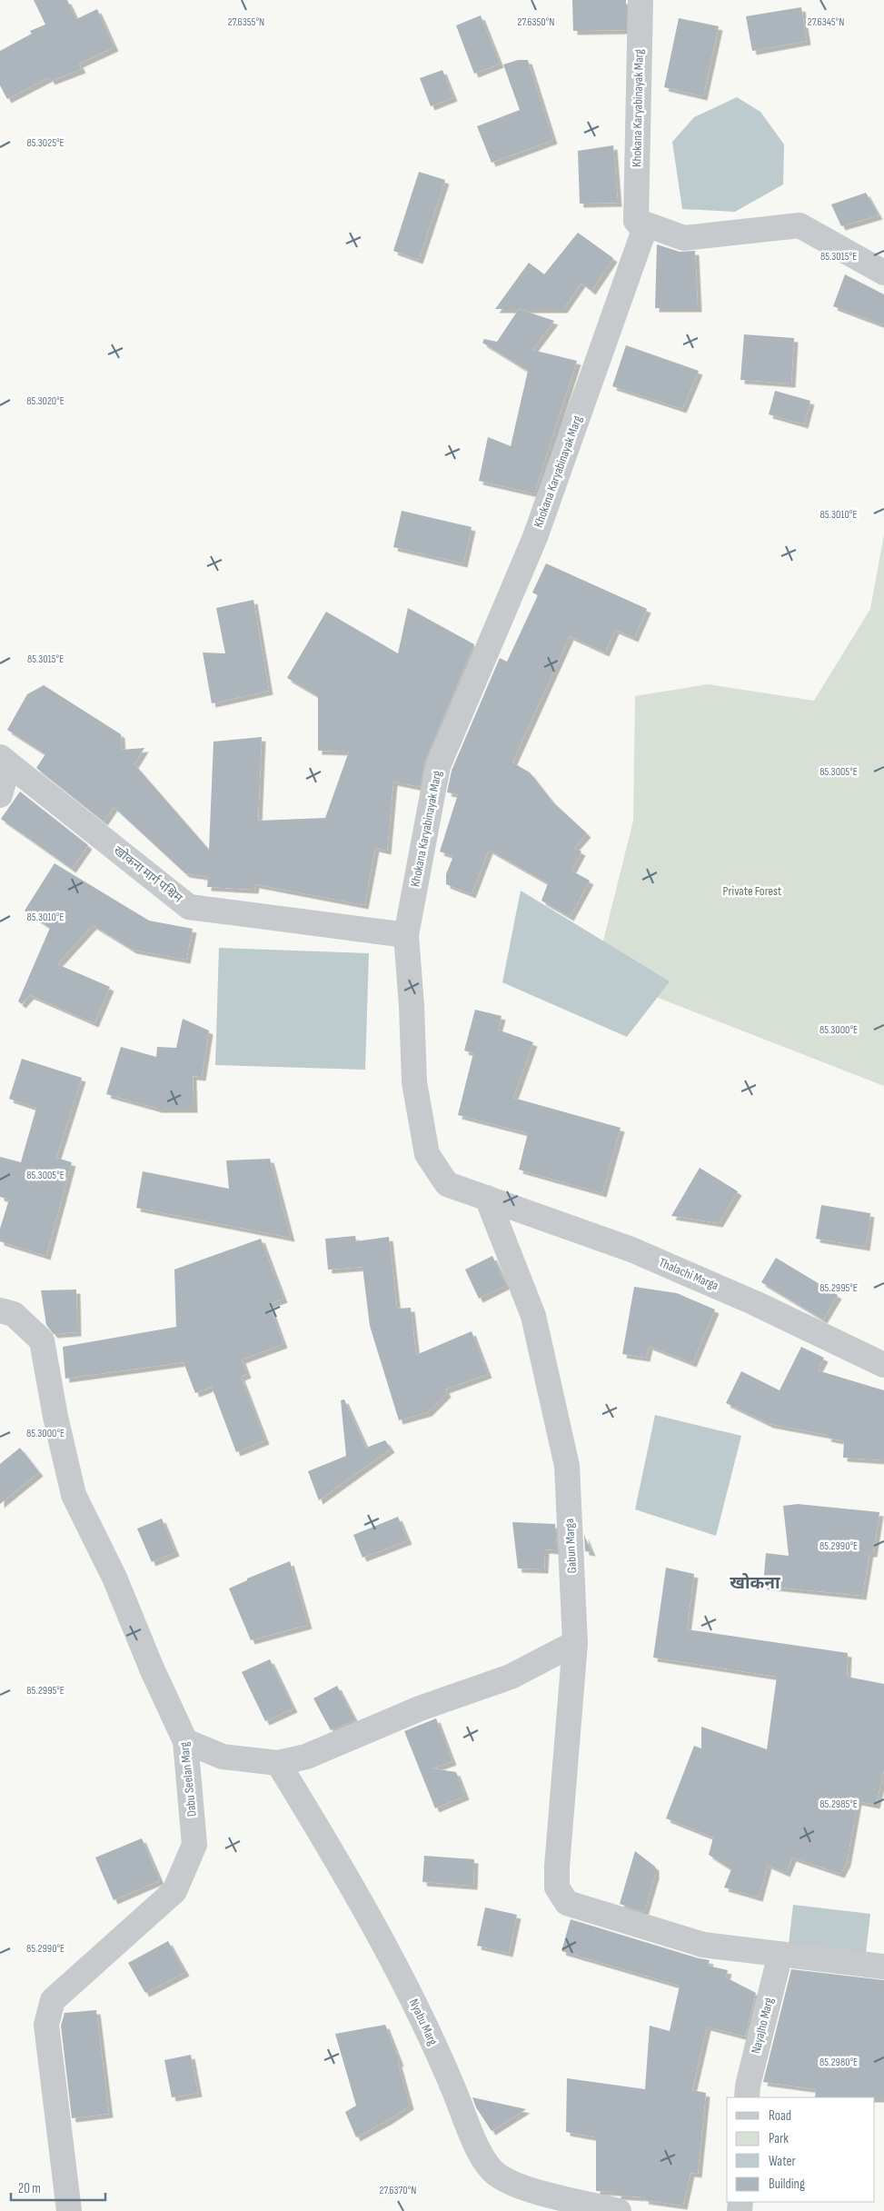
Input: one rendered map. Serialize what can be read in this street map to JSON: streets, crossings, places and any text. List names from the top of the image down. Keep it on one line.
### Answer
{"streets":{"street":["Khokana Karyabinayak Marg","खोकना मार्ग पश्चिम","Thalachi Marga","Gabun Marga","Dabu Seelan Marg","Nyabu Marg","NayaJho Marg"]},"crossings":[["Khokana Karyabinayak Marg","खोकना मार्ग पश्चिम"],["Khokana Karyabinayak Marg","Thalachi Marga"],["खोकना मार्ग पश्चिम","Thalachi Marga"],["Thalachi Marga","Gabun Marga"],["Gabun Marga","NayaJho Marg"]],"districts":["खोकना"],"parks":["Private Forest"],"legend":["Road","Park","Water","Building"],"scale_bar":"20 m","coordinates":["27.6355°N","27.6350°N","27.6345°N","85.3025°E","85.3015°E","85.3020°E","85.3010°E","85.3005°E","85.3000°E","85.2995°E","85.2990°E","85.2985°E","85.2980°E","27.6370°N"]}
